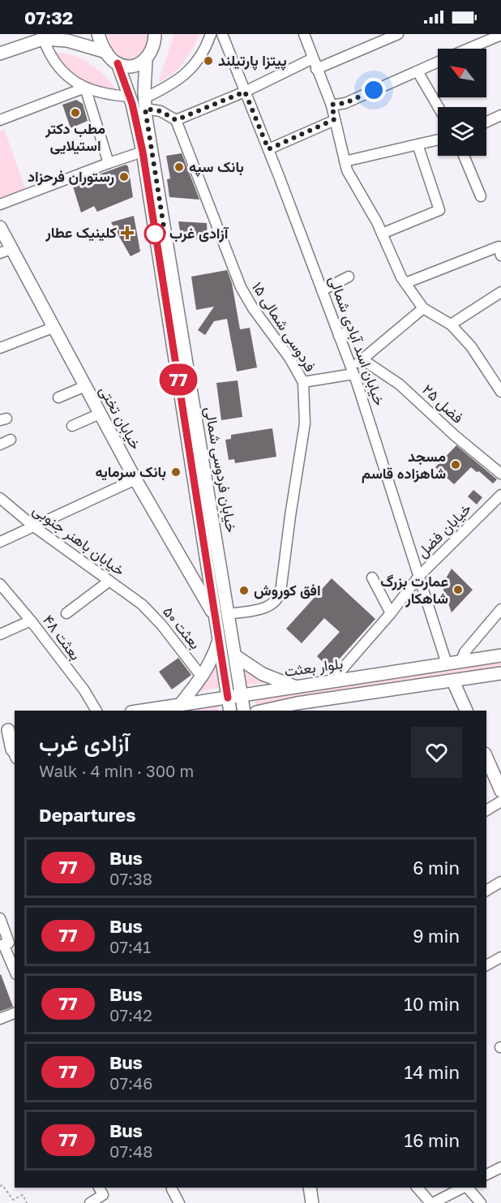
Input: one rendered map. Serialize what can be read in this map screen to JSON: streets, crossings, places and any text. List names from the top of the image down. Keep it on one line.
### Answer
{"streets":{"main road":["خیابان تختی","خیابان فردوسی شمالی","بلوار بعثت"],"street":["فردوسی شمالی ۱۵","خیابان اسد آبادی شمالی","فضل ۲۵","خیابان فضل","خیابان باهنر جنوبی","بعثت ۵۰","بعثت ۴۸"]},"crossings":[["فردوسی شمالی ۱۵","خیابان فردوسی شمالی"],["خیابان اسد آبادی شمالی","خیابان فضل"],["خیابان اسد آبادی شمالی","بلوار بعثت"],["خیابان تختی","خیابان فردوسی شمالی"],["خیابان فردوسی شمالی","بلوار بعثت"],["خیابان فضل","بلوار بعثت"],["خیابان باهنر جنوبی","بعثت ۵۰"]],"places":{"other":["پیتزا پارتیلند","مطب دکتر استیلایی","بانک سپه","رستوران فرحزاد","آزادی غرب","مسجد شاهزاده قاسم","بانک سرمایه","عمارت بزرگ شاهکار","افق کوروش"],"health":["کلینیک عطار"]},"lines":["bus line 77"],"north":"top left","page":{"status":"07:32","on_map":"77","heading":[["آزادی غرب","Walk · 4 min · 300 m"],"Departures"],"list":[{"mark":"77","name":"Bus","note":"07:38","value":"6 min"},{"mark":"77","name":"Bus","note":"07:41","value":"9 min"},{"mark":"77","name":"Bus","note":"07:42","value":"10 min"},{"mark":"77","name":"Bus","note":"07:46","value":"14 min"},{"mark":"77","name":"Bus","note":"07:48","value":"16 min"}]}}
